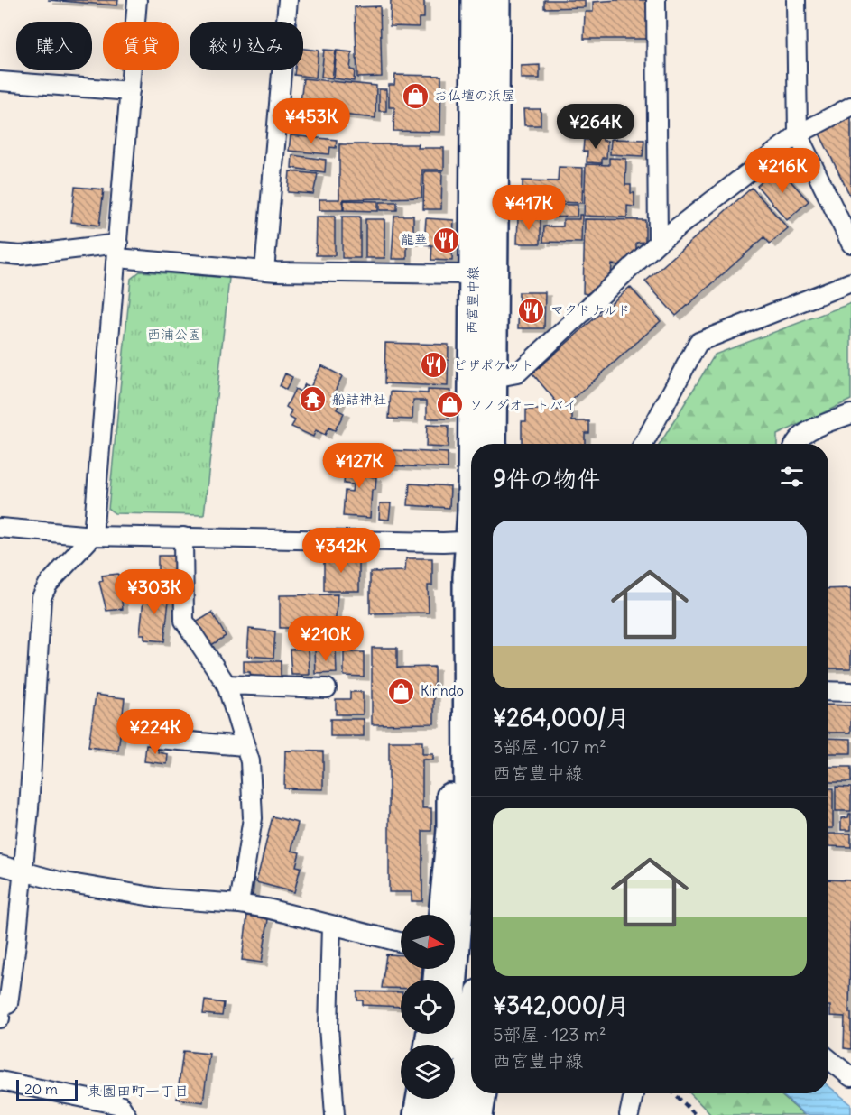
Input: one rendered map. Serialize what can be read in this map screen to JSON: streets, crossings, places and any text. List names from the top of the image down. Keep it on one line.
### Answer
{"streets":{"main road":["西宮豊中線"]},"districts":["東園田町一丁目"],"parks":["西浦公園"],"places":{"shop":["お仏壇の浜屋","ソノダオートバイ","Kirindo"],"restaurant":["龍華","マクドナルド","ピザポケット"],"temple":["船詰神社"]},"scale_bar":"20 m","north":"right","page":{"chip":["購入","賃貸","絞り込み"],"price":["¥453K","¥264K","¥216K","¥417K","¥127K","¥342K","¥303K","¥210K","¥224K"],"heading":"9件の物件","list":[{"name":"¥264,000/月","note":"3部屋 · 107 m² · 西宮豊中線"},{"name":"¥342,000/月","note":"5部屋 · 123 m² · 西宮豊中線"}],"scale":"20 m"}}
